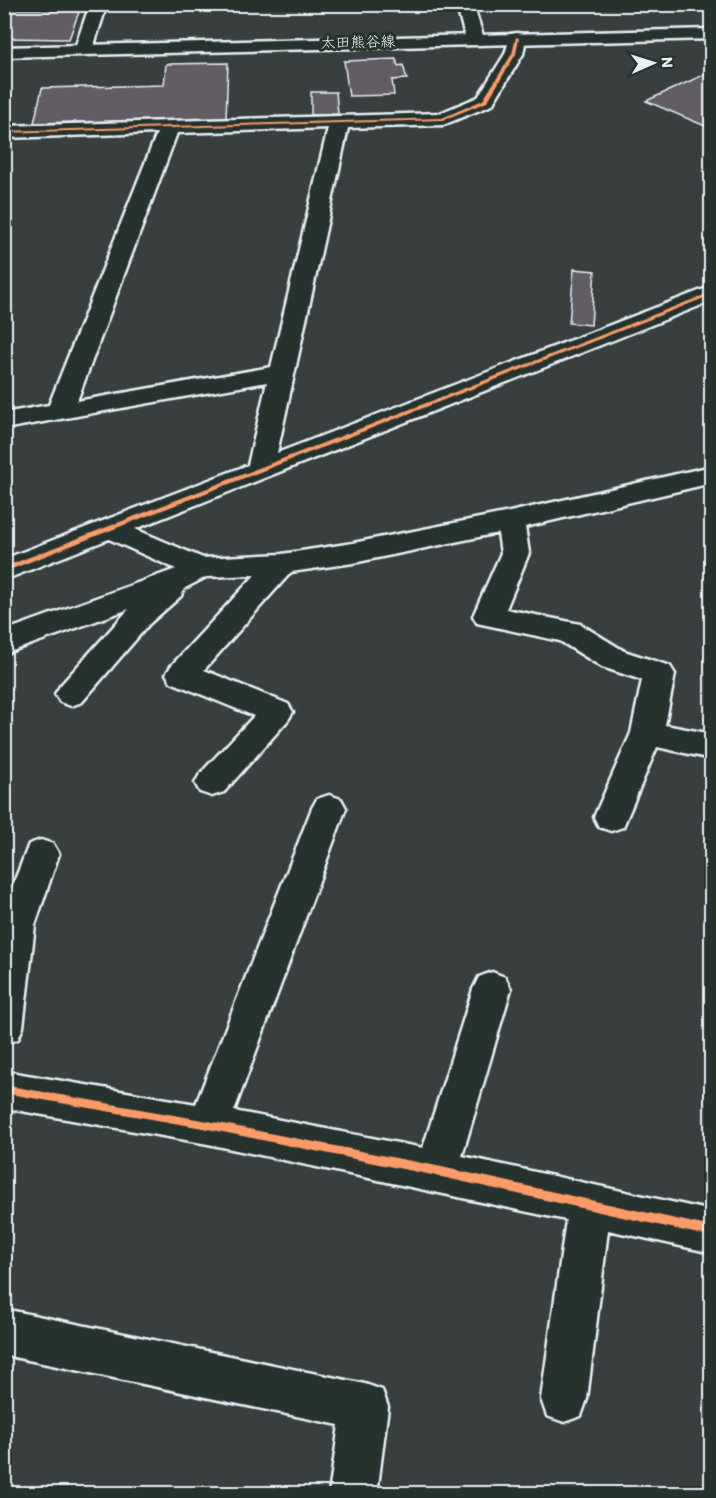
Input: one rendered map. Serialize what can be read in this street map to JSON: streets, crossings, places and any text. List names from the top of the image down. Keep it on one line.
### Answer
{"streets":{"street":["太田熊谷線"]},"north":"right"}
